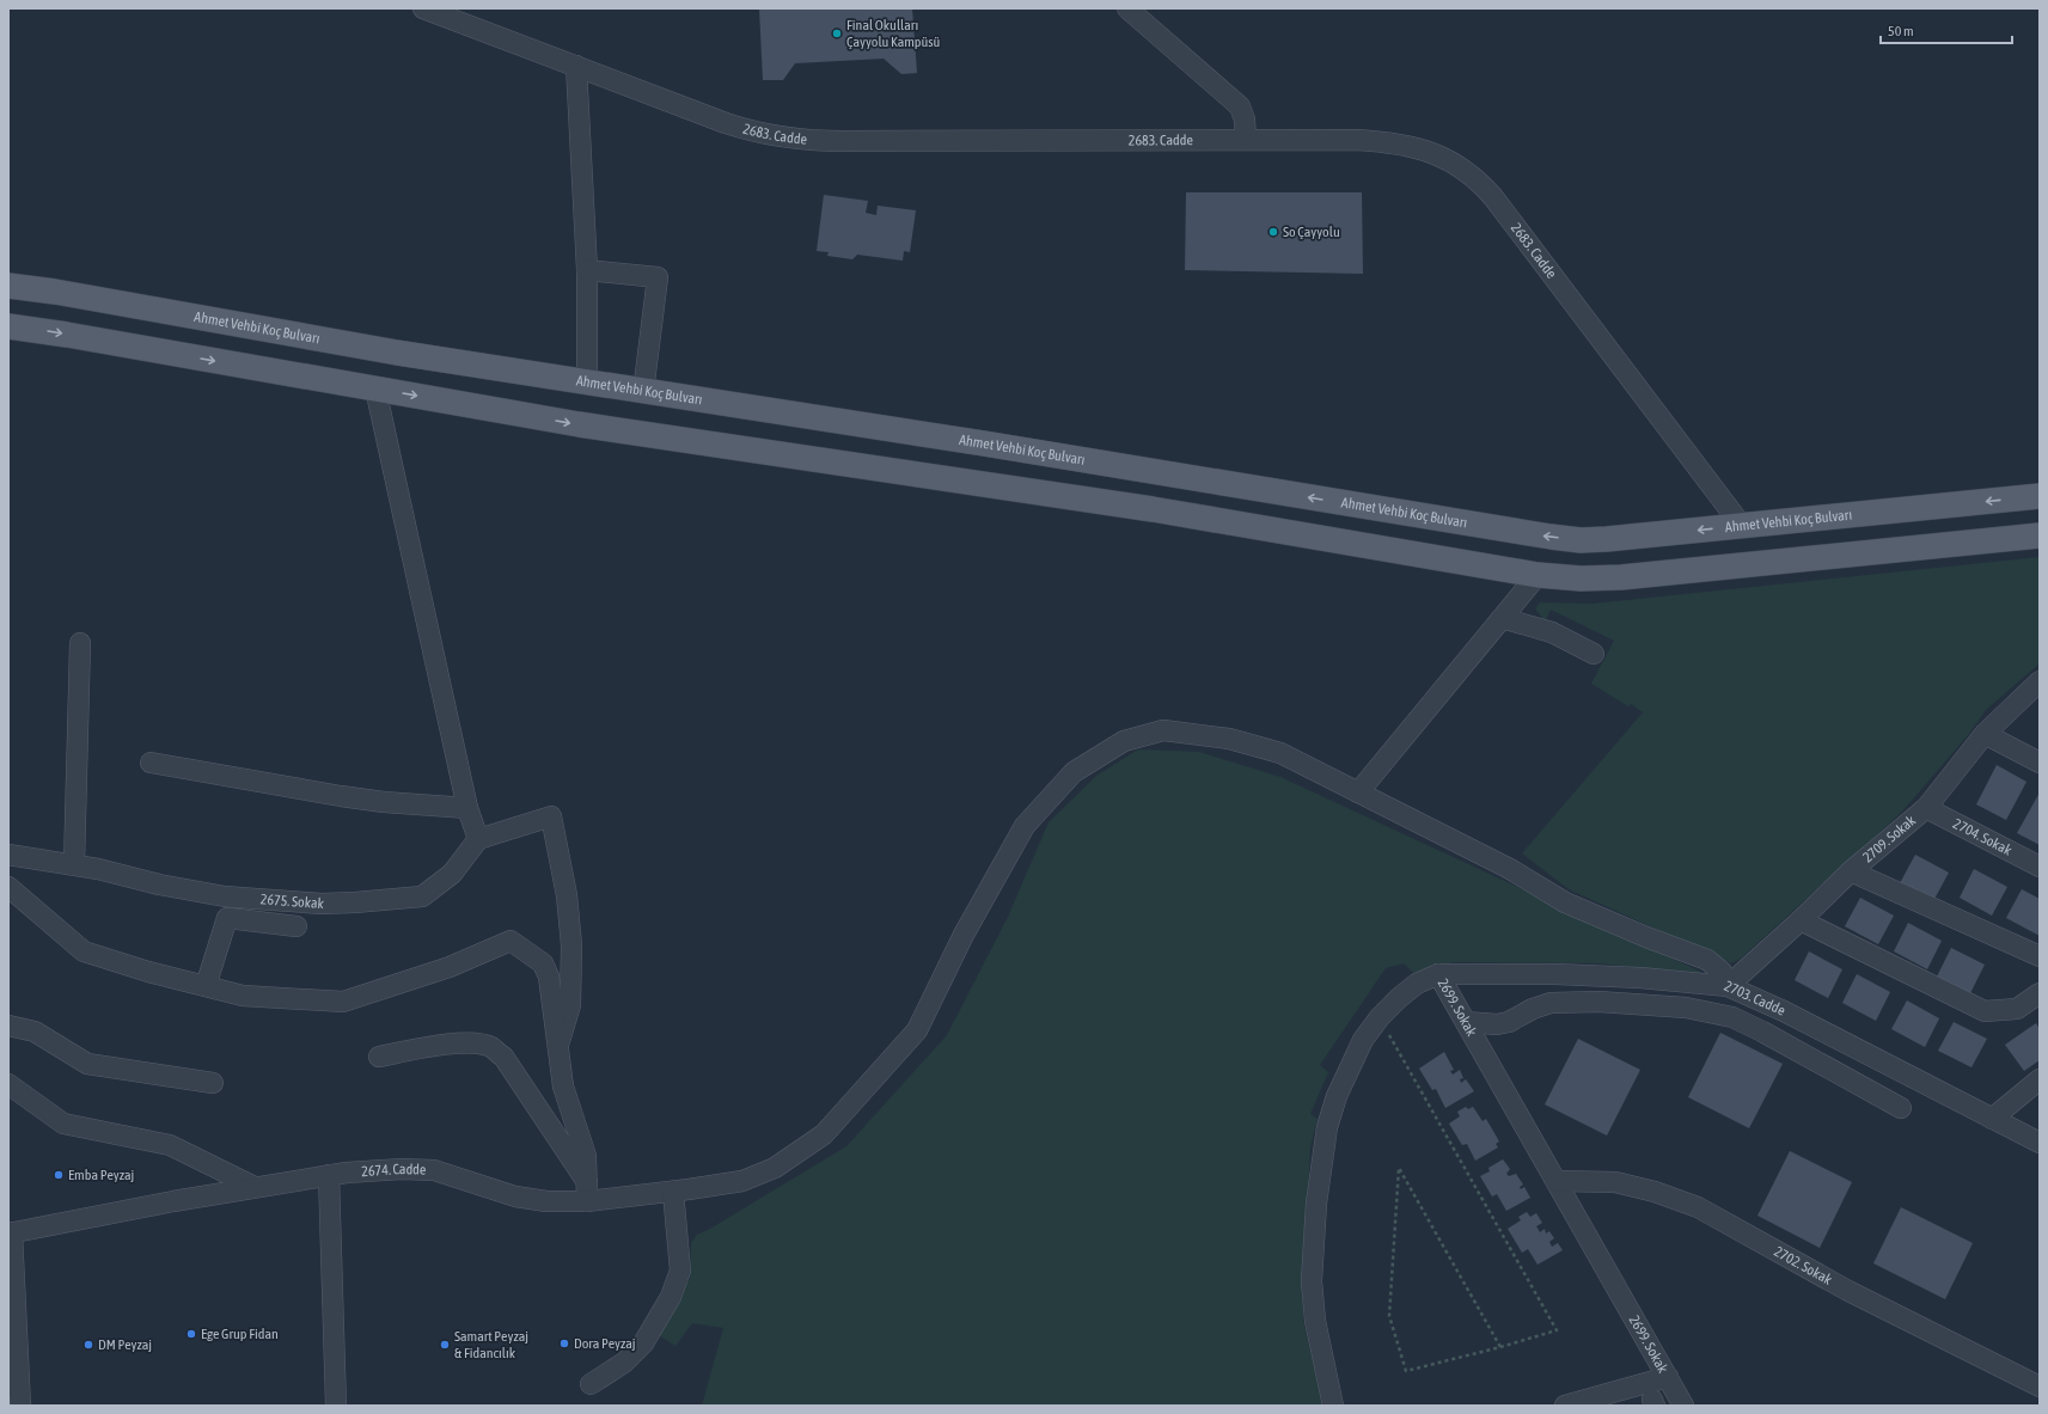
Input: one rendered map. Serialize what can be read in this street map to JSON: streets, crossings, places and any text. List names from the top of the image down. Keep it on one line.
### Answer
{"streets":{"main road":["Ahmet Vehbi Koç Bulvarı"],"street":["2683. Cadde","2704. Sokak","2709. Sokak","2675. Sokak","2703. Cadde","2699. Sokak","2674. Cadde","2702. Sokak"]},"crossings":[["2683. Cadde","Ahmet Vehbi Koç Bulvarı"],["2704. Sokak","2709. Sokak"],["2709. Sokak","2703. Cadde"],["2709. Sokak","2674. Cadde"],["2703. Cadde","2699. Sokak"],["2703. Cadde","2674. Cadde"],["2699. Sokak","2702. Sokak"]],"places":["Final Okulları Çayyolu Kampüsü","So Çayyolu","Emba Peyzaj","Ege Grup Fidan","Dora Peyzaj","DM Peyzaj","Samart Peyzaj & Fidancılık"],"scale_bar":"50 m"}
